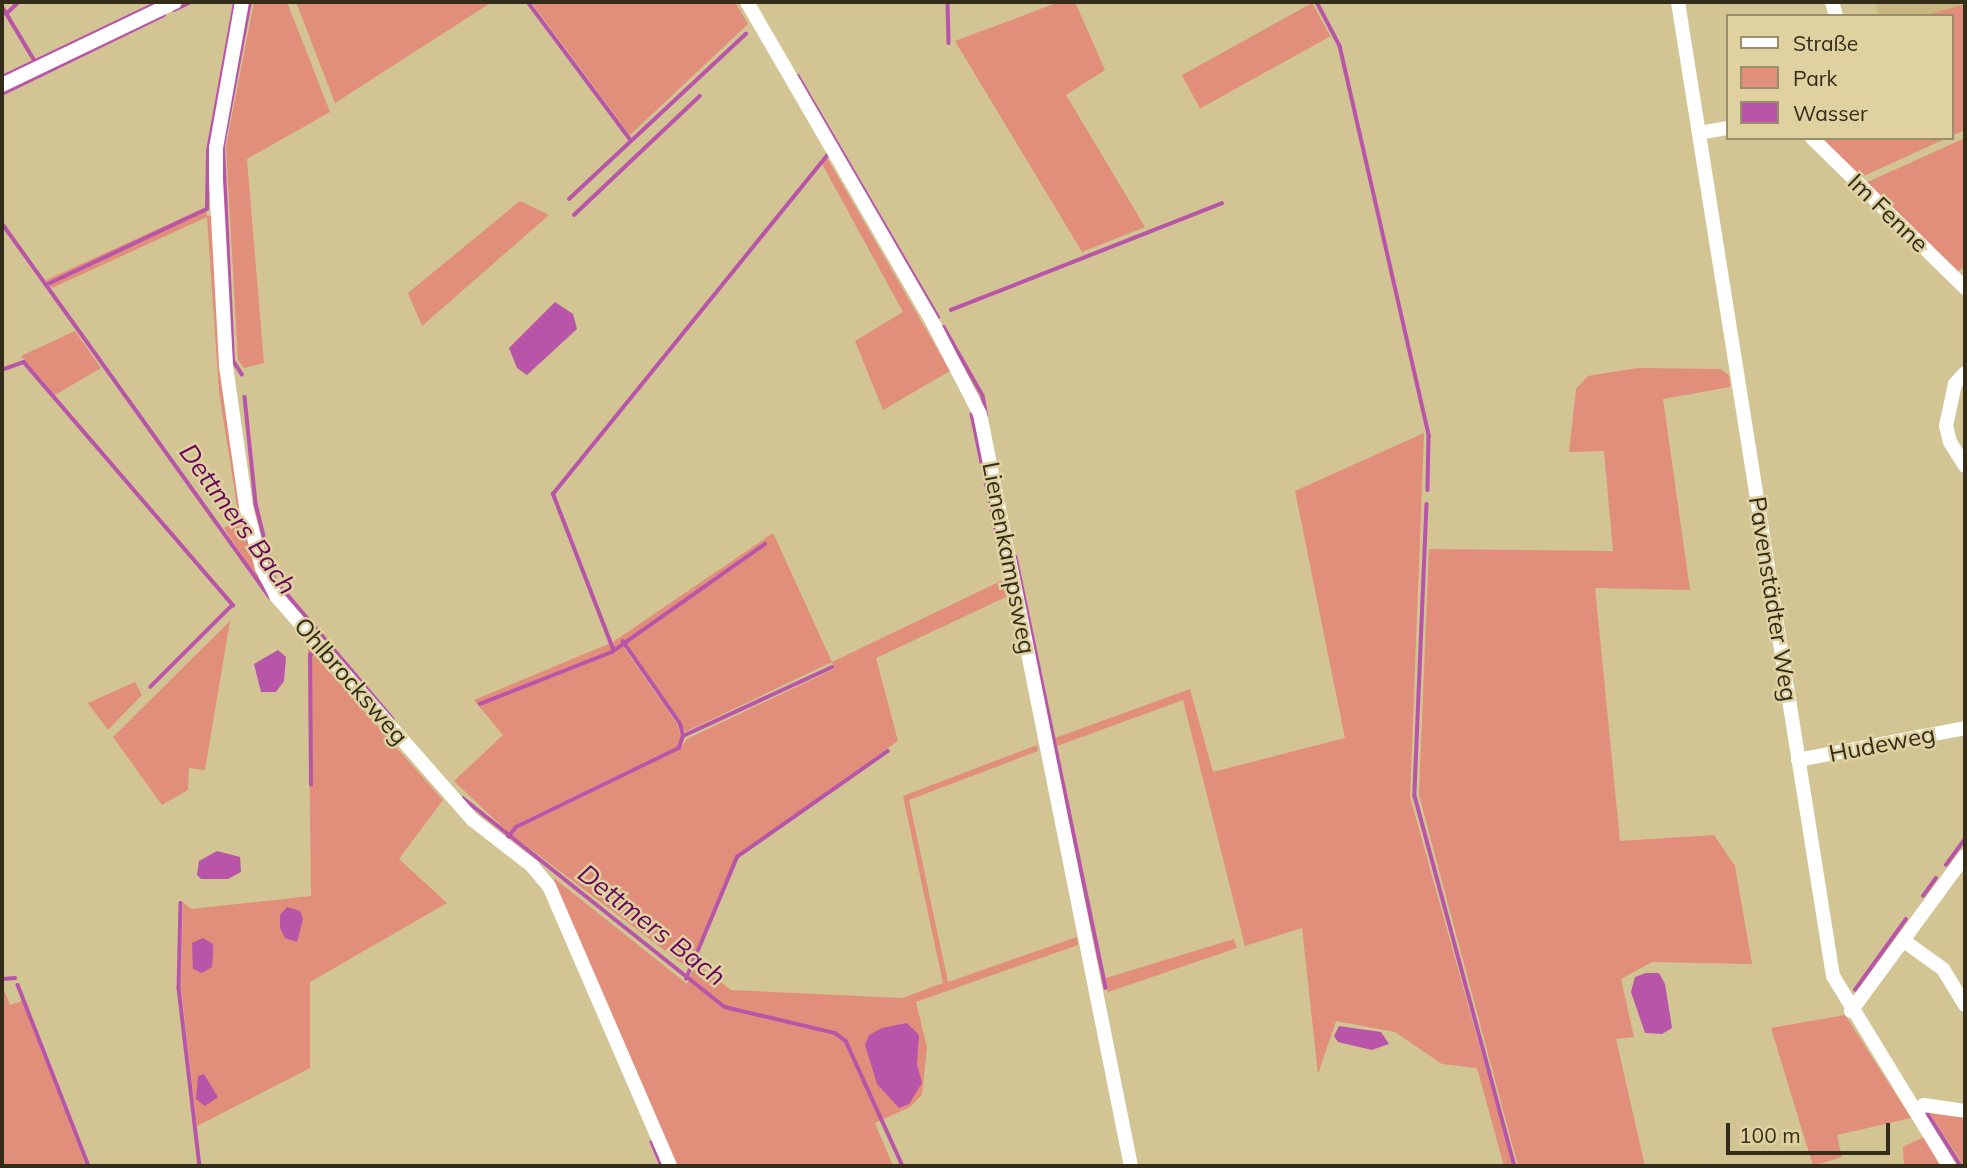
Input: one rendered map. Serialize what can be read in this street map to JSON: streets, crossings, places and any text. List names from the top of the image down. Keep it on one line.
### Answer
{"streets":{"street":["Im Fenne","Lienenkampsweg","Pavenstädter Weg","Ohlbrocksweg","Hudeweg"]},"crossings":[["Pavenstädter Weg","Hudeweg"]],"water":["Dettmers Bach"],"legend":["Straße","Park","Wasser"],"scale_bar":"100 m"}
